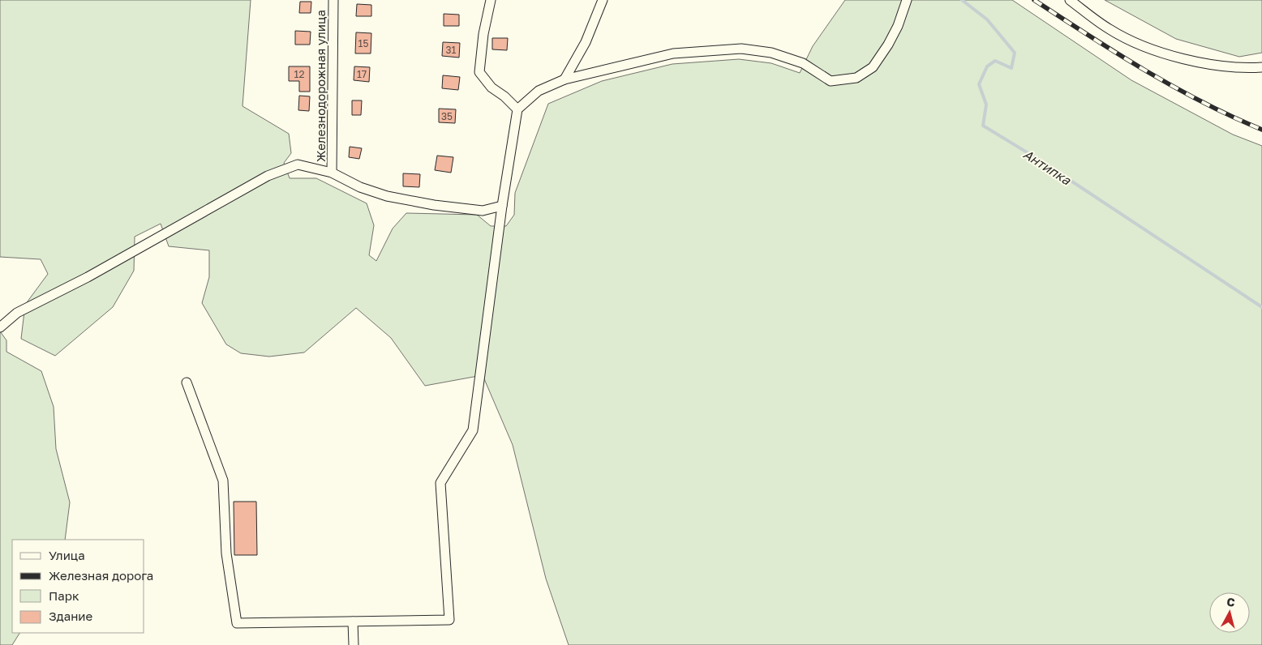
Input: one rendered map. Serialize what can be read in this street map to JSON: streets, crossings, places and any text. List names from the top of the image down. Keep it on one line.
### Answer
{"streets":{"street":["Железнодорожная улица"]},"water":["Антипка"],"house_numbers":["15","31","12","17","35"],"legend":["Улица","Железная дорога","Парк","Здание"],"north":"top"}
